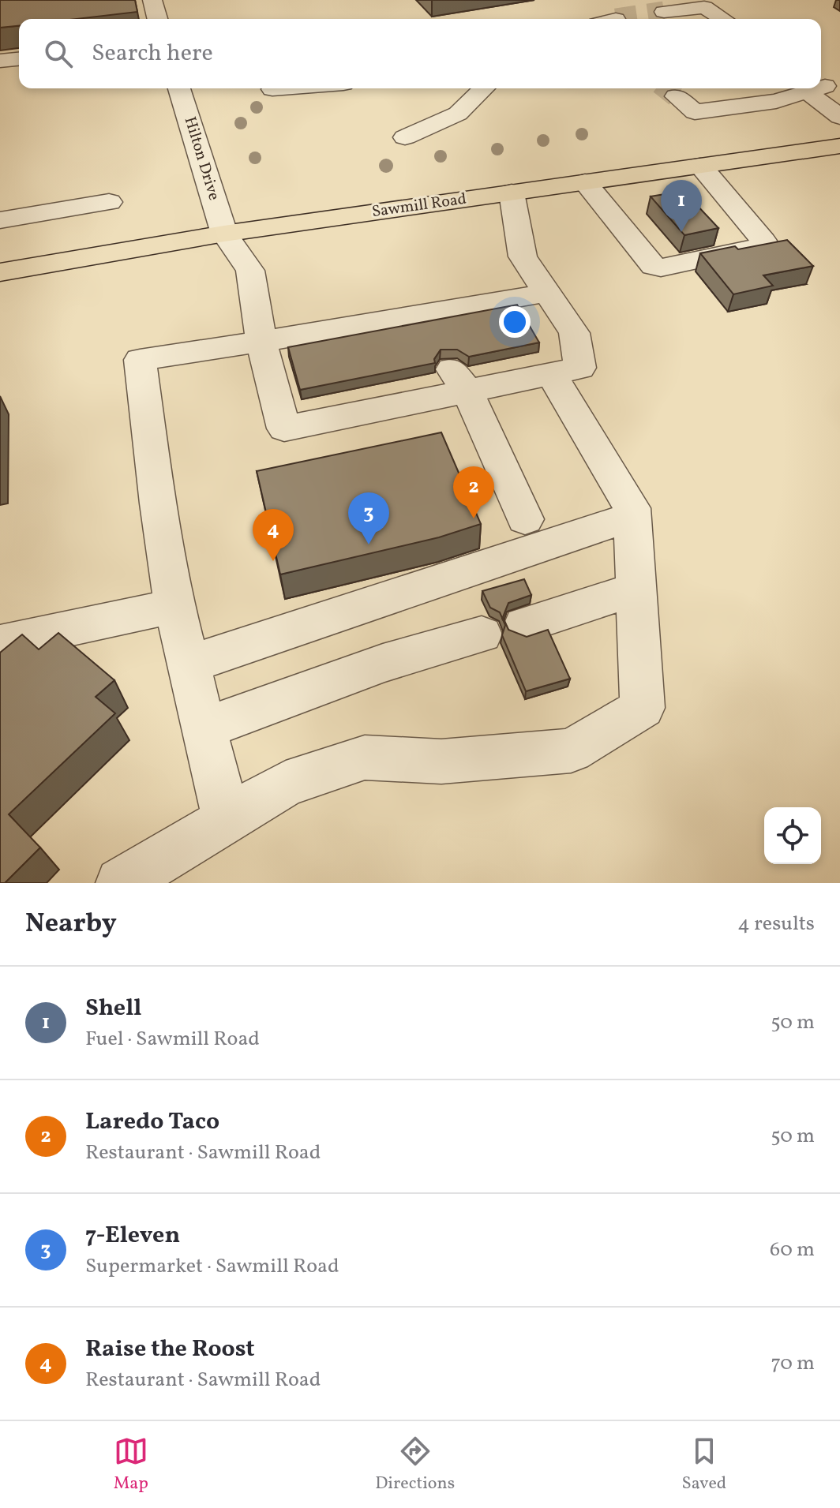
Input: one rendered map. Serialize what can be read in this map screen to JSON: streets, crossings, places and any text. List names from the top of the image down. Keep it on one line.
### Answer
{"streets":{"main road":["Sawmill Road"],"street":["Hilton Drive"]},"crossings":[["Hilton Drive","Sawmill Road"]],"page":{"search":"Search here","pins":["1","2","3","4"],"heading":["Nearby","4 results"],"list":[{"mark":"1","name":"Shell","note":"Fuel · Sawmill Road","value":"50 m"},{"mark":"2","name":"Laredo Taco","note":"Restaurant · Sawmill Road","value":"50 m"},{"mark":"3","name":"7-Eleven","note":"Supermarket · Sawmill Road","value":"60 m"},{"mark":"4","name":"Raise the Roost","note":"Restaurant · Sawmill Road","value":"70 m"}],"nav":["Map","Directions","Saved"]}}
